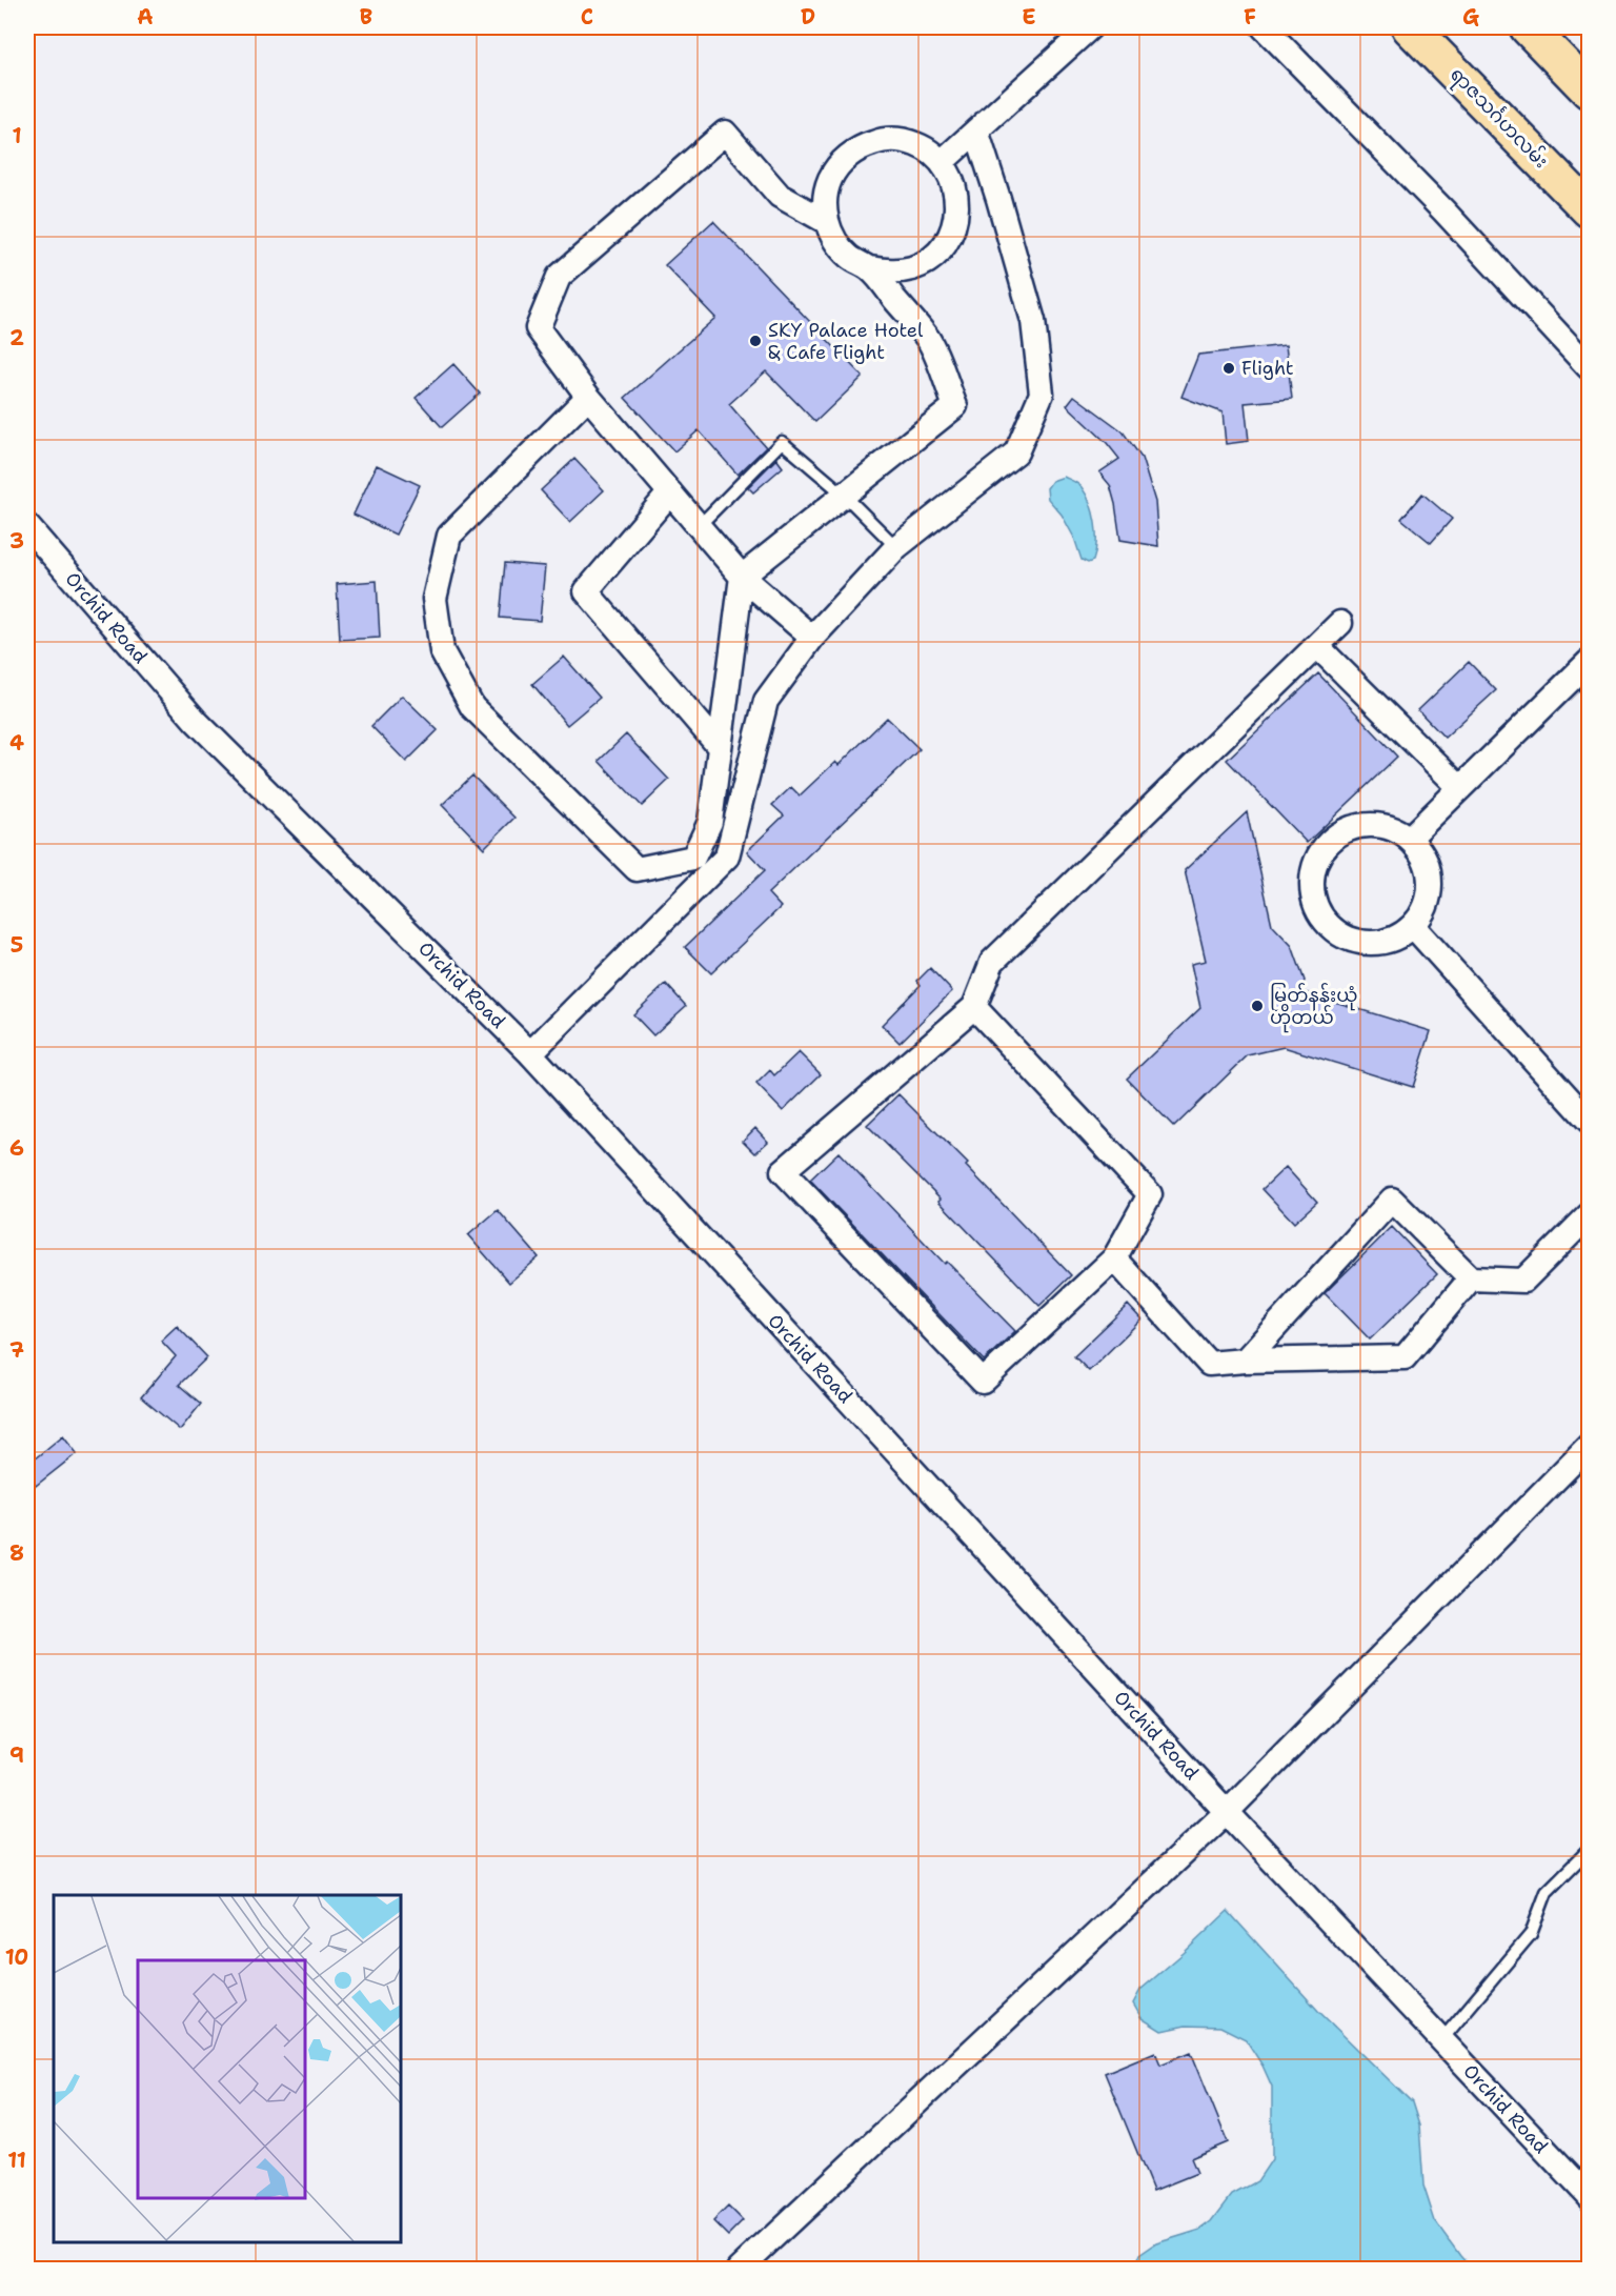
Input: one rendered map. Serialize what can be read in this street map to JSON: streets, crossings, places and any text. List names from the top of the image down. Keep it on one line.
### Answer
{"streets":{"main road":["ရာဇသင်္ဂဟလမ်း"],"street":["Orchid Road"]},"places":["SKY Palace Hotel & Cafe Flight","Flight","မြတ်နန်းယုံ ဟိုတယ်"],"grid":{"columns":["A","B","C","D","E","F","G"],"rows":["1","2","3","4","5","6","7","8","9","10","11"]}}
